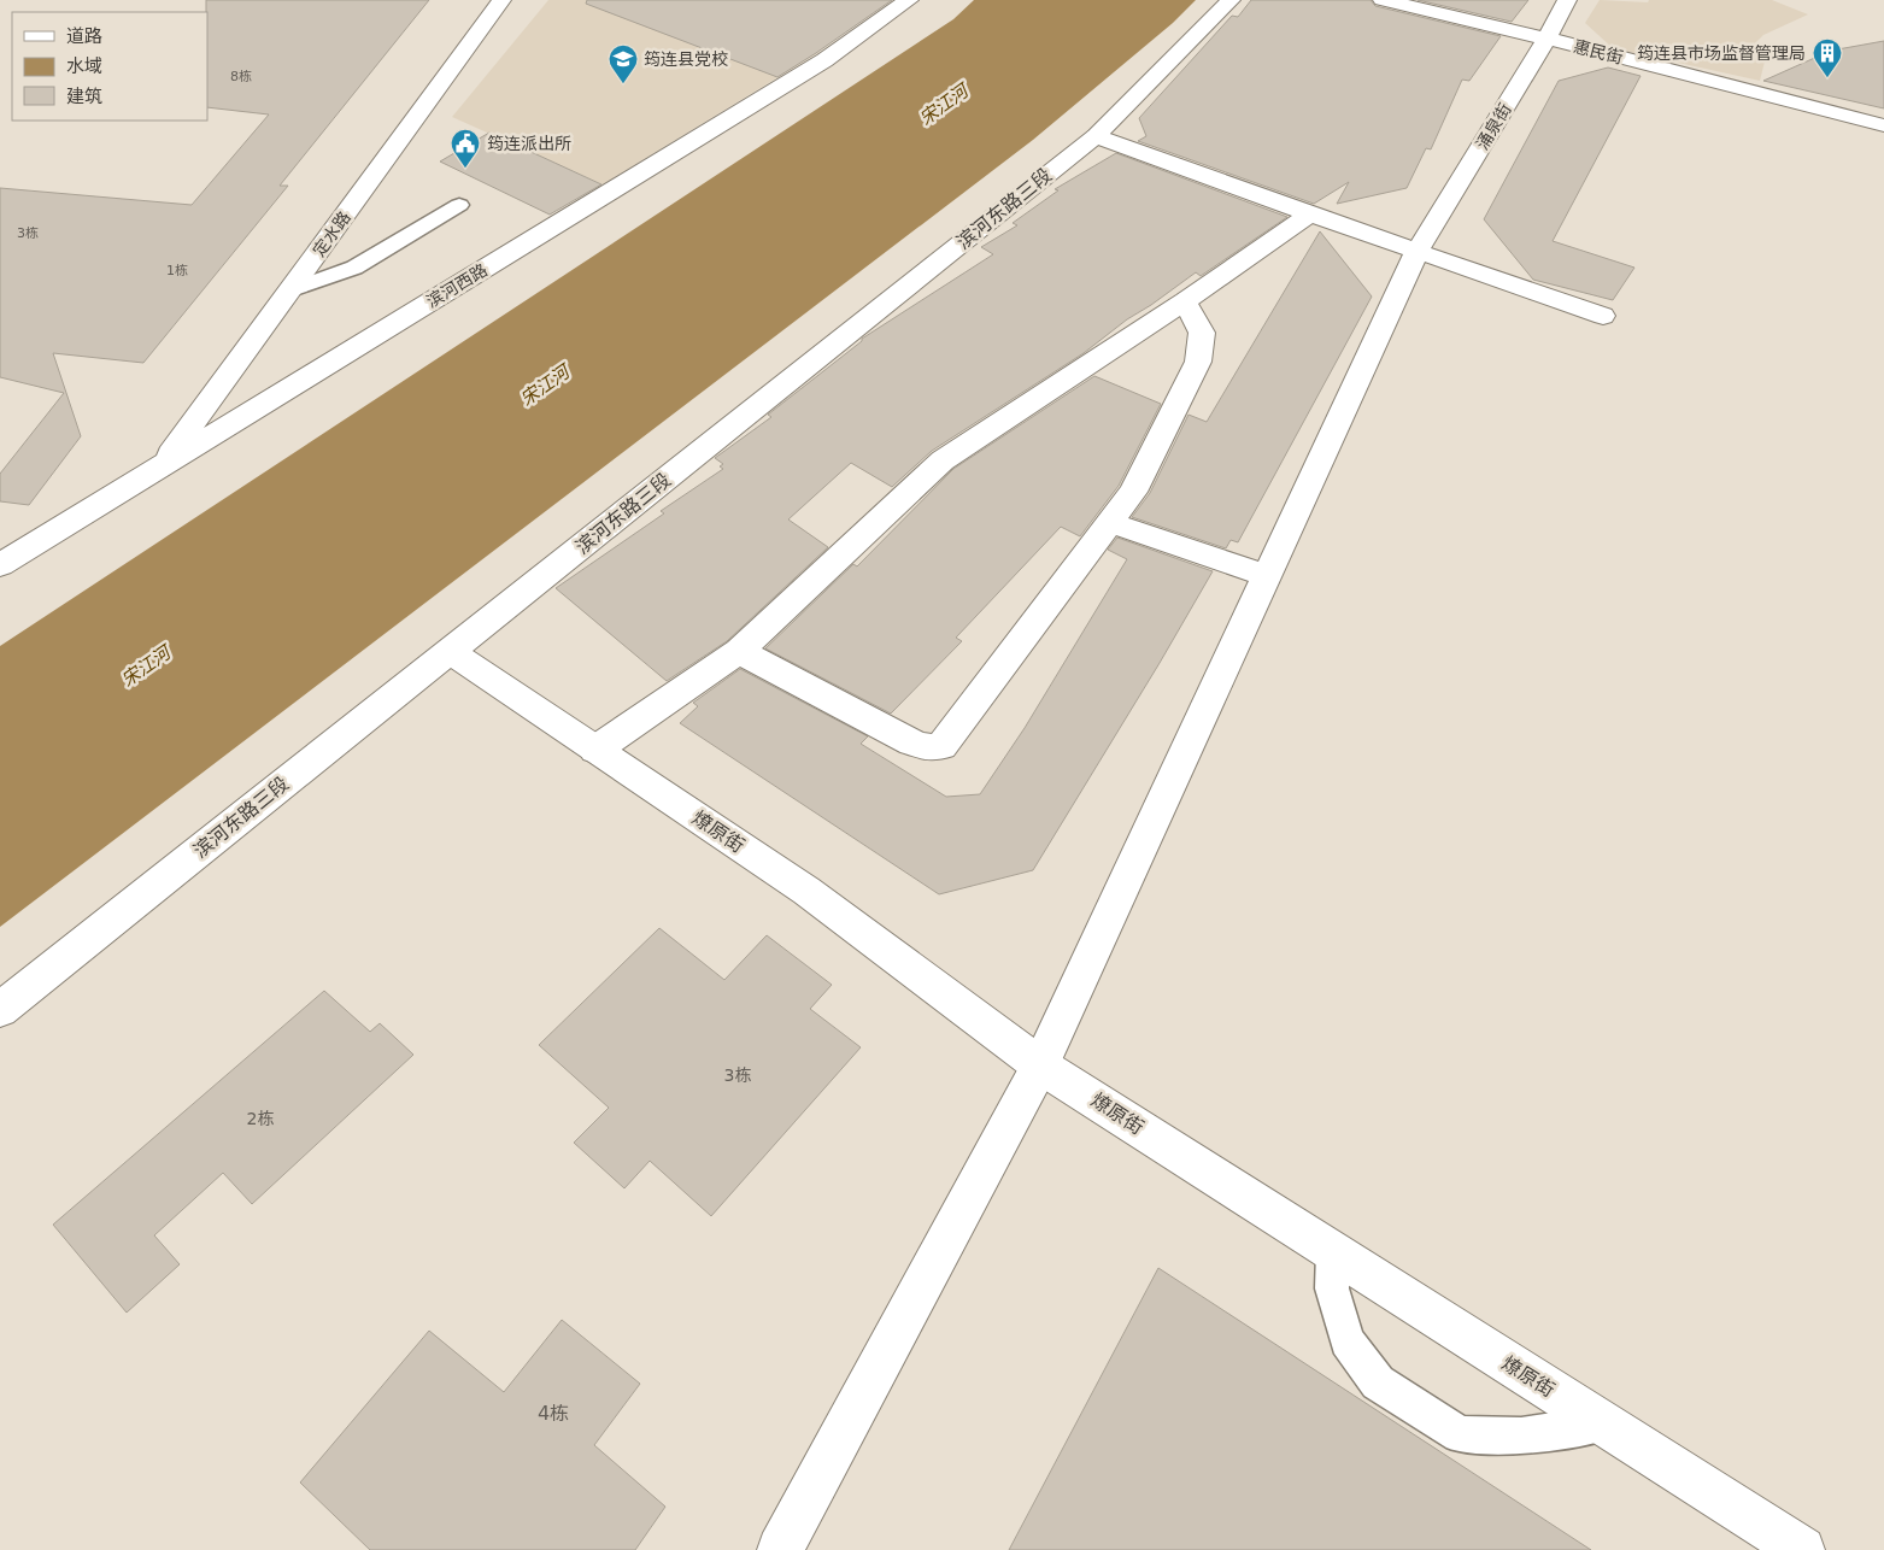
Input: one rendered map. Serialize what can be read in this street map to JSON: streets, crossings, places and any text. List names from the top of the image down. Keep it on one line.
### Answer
{"streets":{"street":["惠民街","涌泉街","滨河东路三段","定水路","滨河西路","燎原街"]},"crossings":[["惠民街","涌泉街"],["涌泉街","燎原街"],["滨河东路三段","燎原街"],["定水路","滨河西路"]],"water":["宋江河"],"places":{"building":["筠连县市场监督管理局"],"school or university":["筠连县党校"],"public building":["筠连派出所"]},"house_numbers":["8栋","3栋","1栋","3栋","2栋","4栋"],"legend":["道路","水域","建筑"]}
